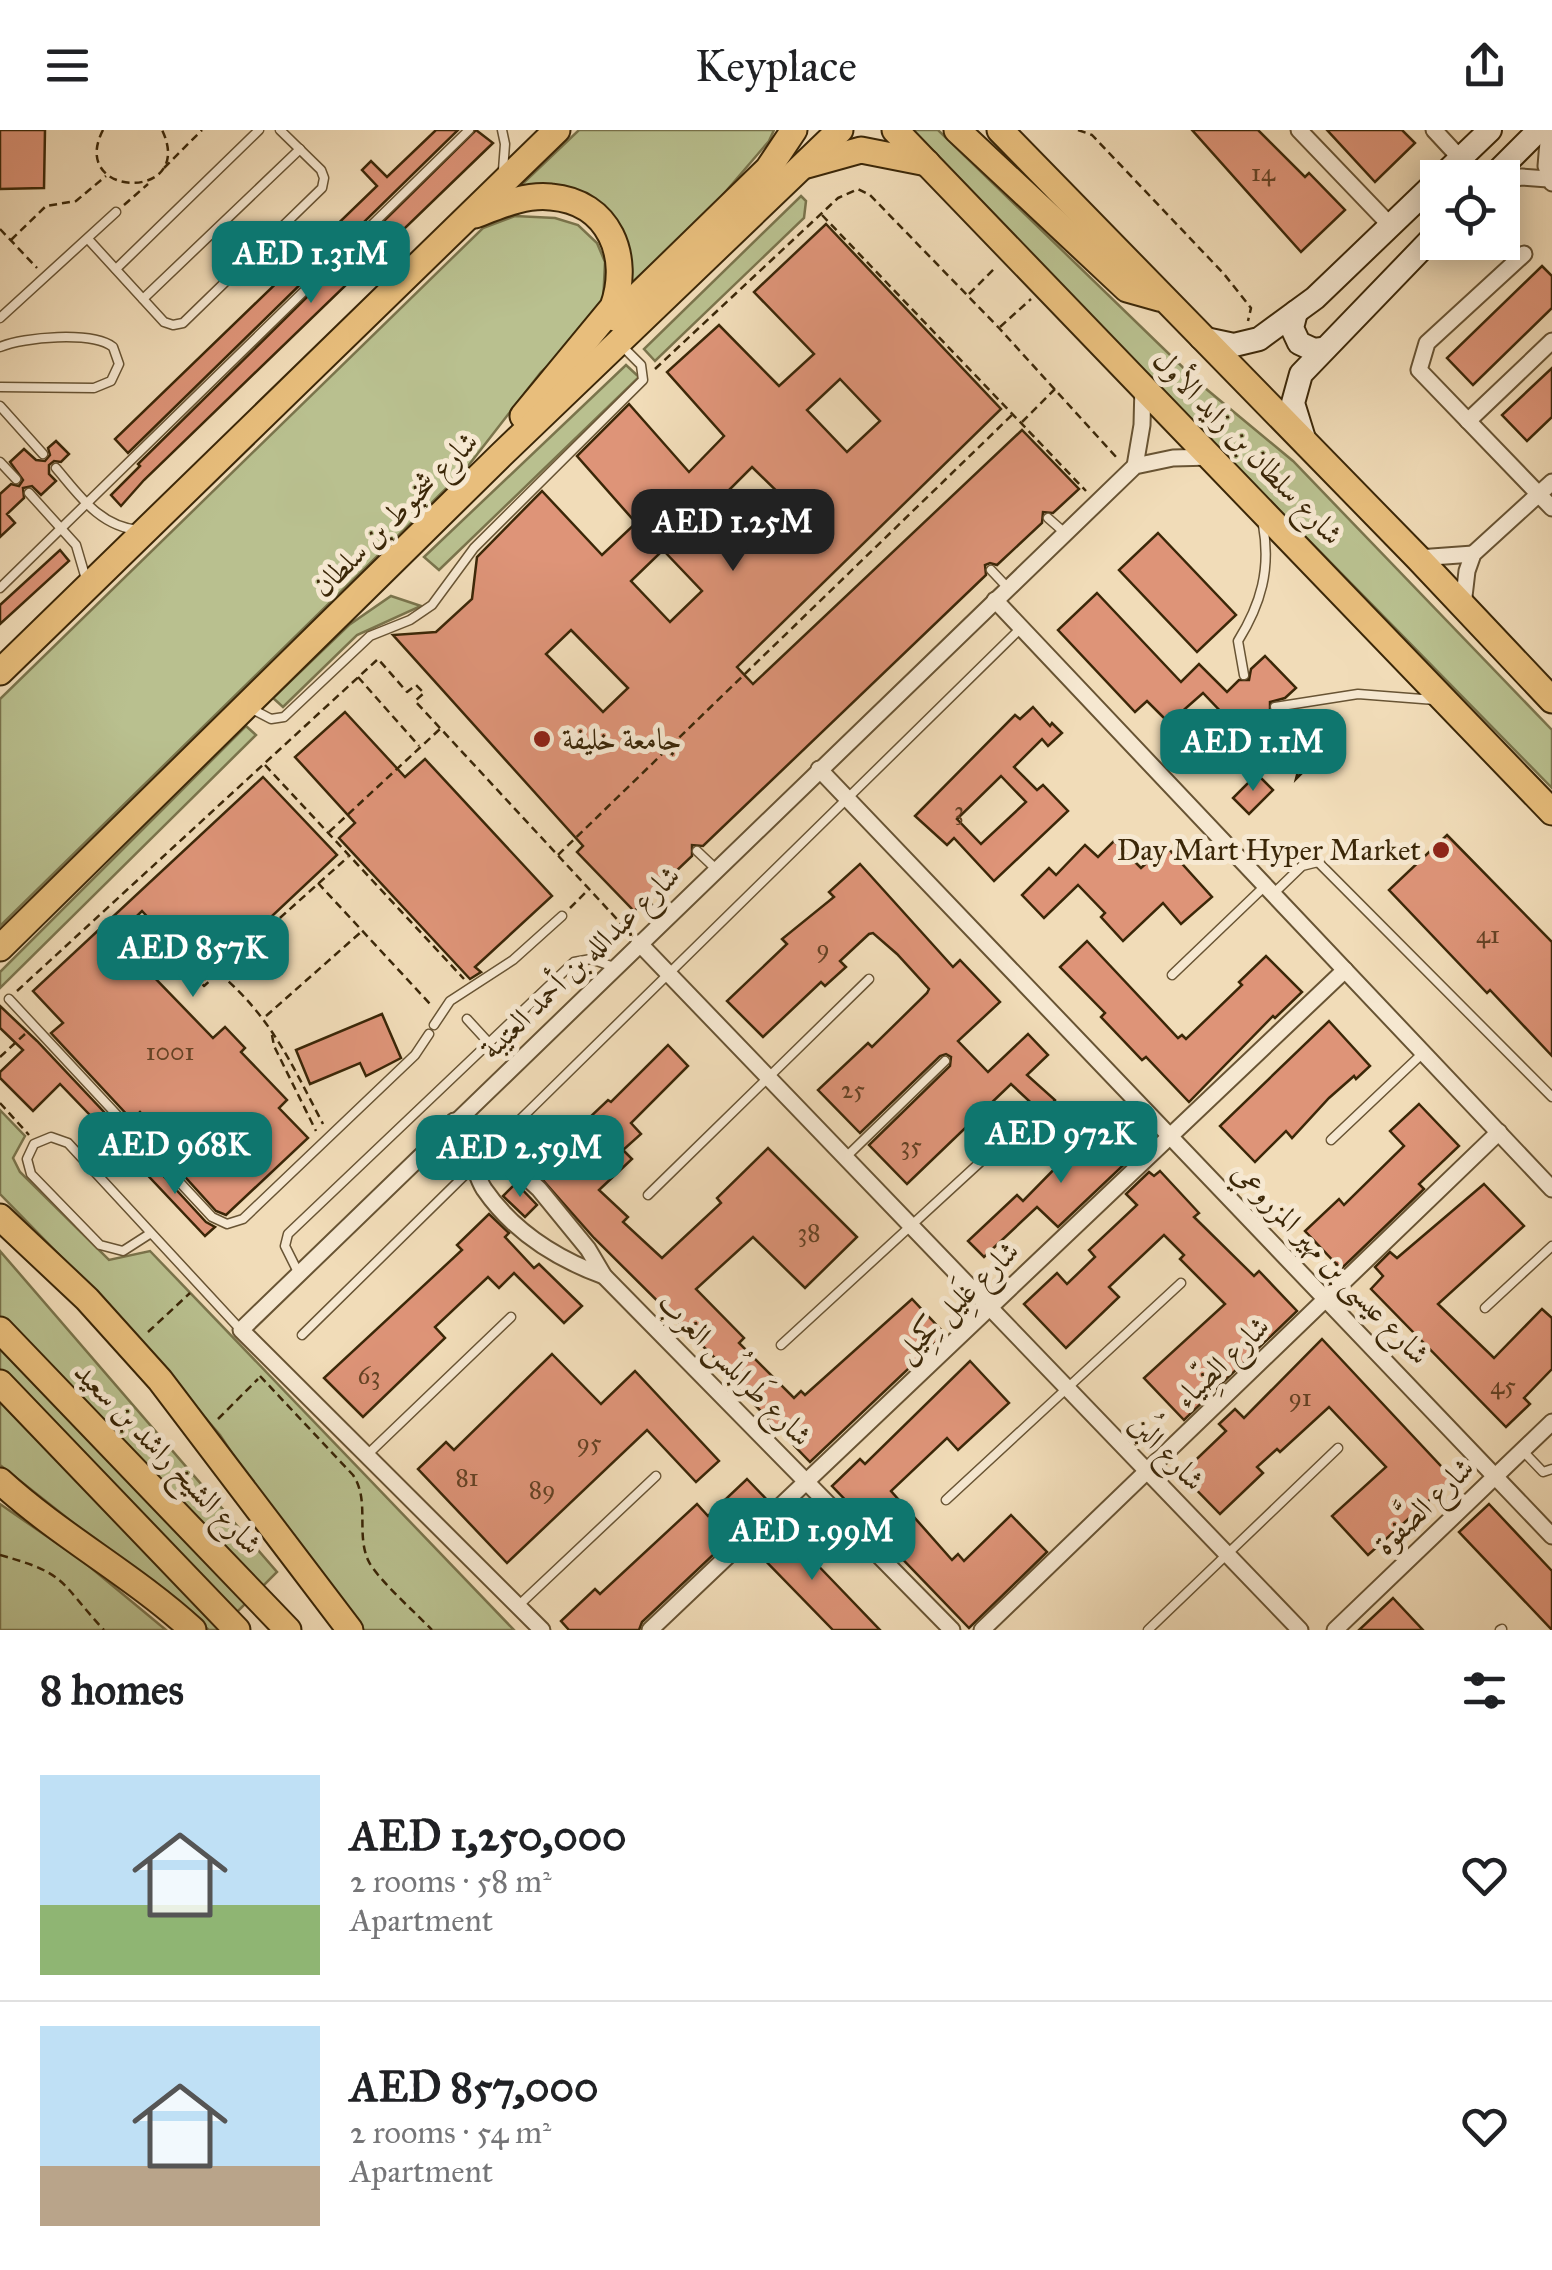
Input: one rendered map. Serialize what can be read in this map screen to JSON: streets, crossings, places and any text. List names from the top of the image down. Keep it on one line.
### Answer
{"streets":{"main road":["شارع سلطان بن زايد الأول","شارع شخبوط بن سلطان","شارع الشيخ راشد بن سعيد"],"street":["شارع عبدالله بن أحمد العتيبة","شارع عيسى بن مهير المزروعي","شارع غَلِيل كِحِيل","شارع الضِّياء","شارع طَرابلُس الغرب","شارع البُن","شارع الصَّفوة"]},"crossings":[["شارع عبدالله بن أحمد العتيبة","شارع عيسى بن مهير المزروعي"],["شارع عبدالله بن أحمد العتيبة","شارع طَرابلُس الغرب"],["شارع عبدالله بن أحمد العتيبة","شارع البُن"],["شارع عيسى بن مهير المزروعي","شارع غَلِيل كِحِيل"],["شارع عيسى بن مهير المزروعي","شارع الضِّياء"],["شارع عيسى بن مهير المزروعي","شارع الصَّفوة"],["شارع غَلِيل كِحِيل","شارع طَرابلُس الغرب"],["شارع غَلِيل كِحِيل","شارع البُن"],["شارع الضِّياء","شارع البُن"]],"places":["جامعة خليفة","Day Mart Hyper Market"],"house_numbers":["14","3","41","9","1001","25","35","38","63","45","91","95","81","89"],"page":{"header":"Keyplace","price":["AED 1.31M","AED 1.25M","AED 1.1M","AED 857K","AED 972K","AED 968K","AED 2.59M","AED 1.99M"],"heading":"8 homes","list":[{"name":"AED 1,250,000","note":"2 rooms · 58 m² · Apartment"},{"name":"AED 857,000","note":"2 rooms · 54 m² · Apartment"}]}}
